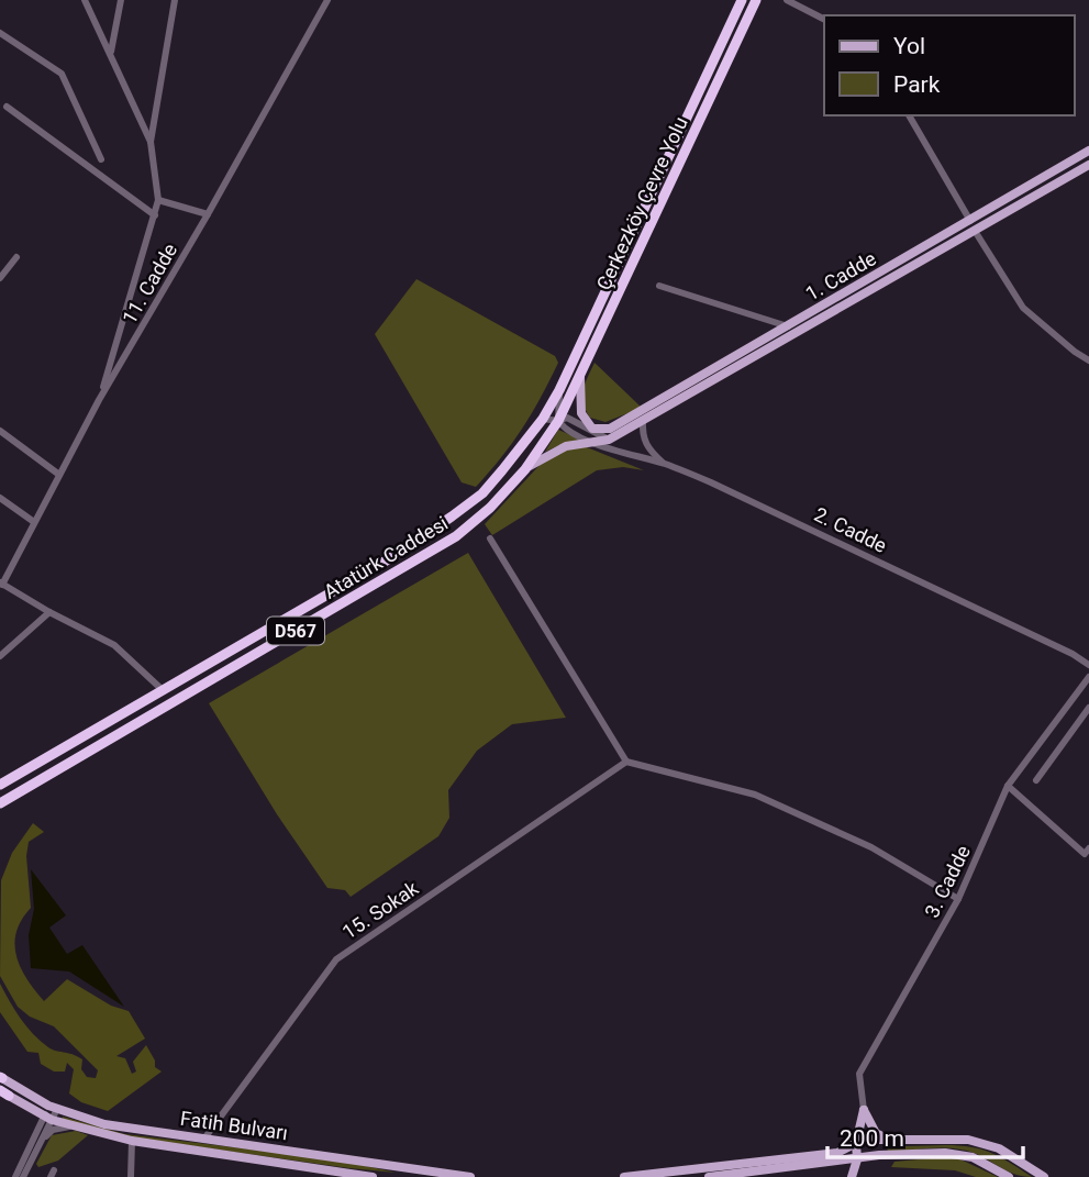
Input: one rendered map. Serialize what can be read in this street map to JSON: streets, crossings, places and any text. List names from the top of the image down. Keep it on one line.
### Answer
{"streets":{"highway":["Çerkezköy Çevre Yolu","Atatürk Caddesi","D567"],"main road":["1. Cadde","Fatih Bulvarı"],"street":["11. Cadde","2. Cadde","3. Cadde","15. Sokak"]},"crossings":[["Çerkezköy Çevre Yolu","2. Cadde"],["Çerkezköy Çevre Yolu","Atatürk Caddesi"],["2. Cadde","Atatürk Caddesi"],["15. Sokak","Fatih Bulvarı"]],"legend":["Yol","Park"],"scale_bar":"200 m"}
